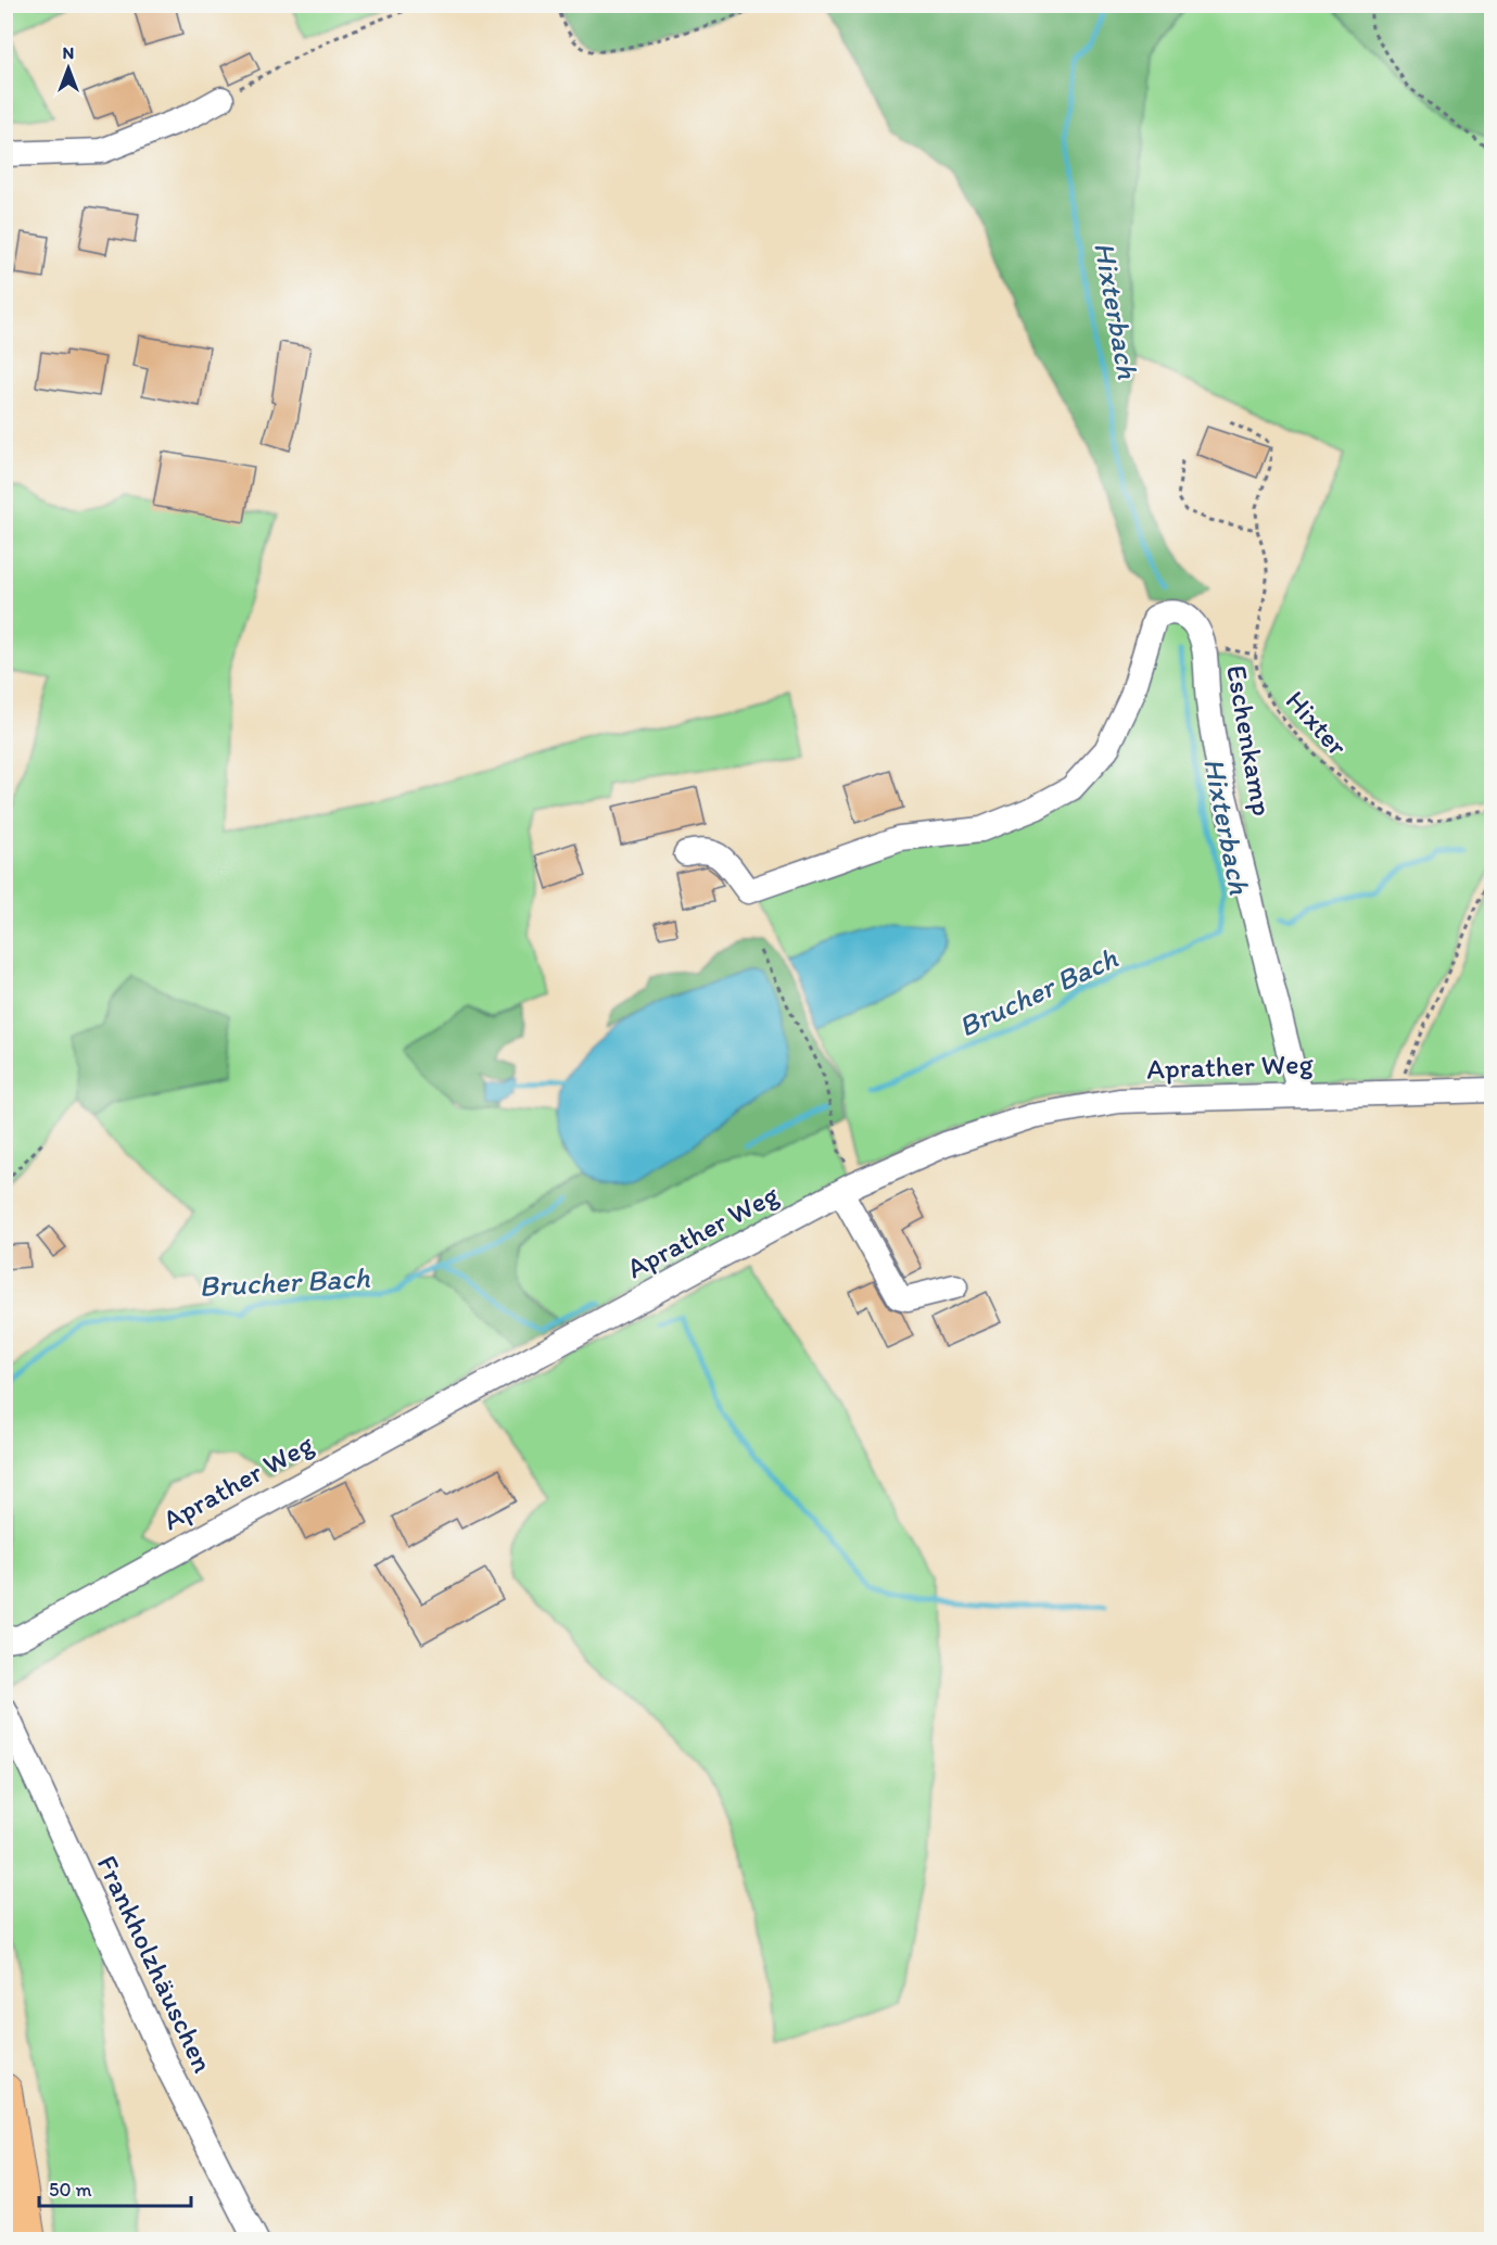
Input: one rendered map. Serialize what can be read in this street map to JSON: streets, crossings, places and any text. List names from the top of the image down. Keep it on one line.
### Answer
{"streets":{"street":["Eschenkamp","Aprather Weg","Frankholzhäuschen"],"path":["Hixter"]},"crossings":[["Eschenkamp","Aprather Weg"]],"water":["Hixterbach","Brucher Bach"],"scale_bar":"50 m","north":"top"}
